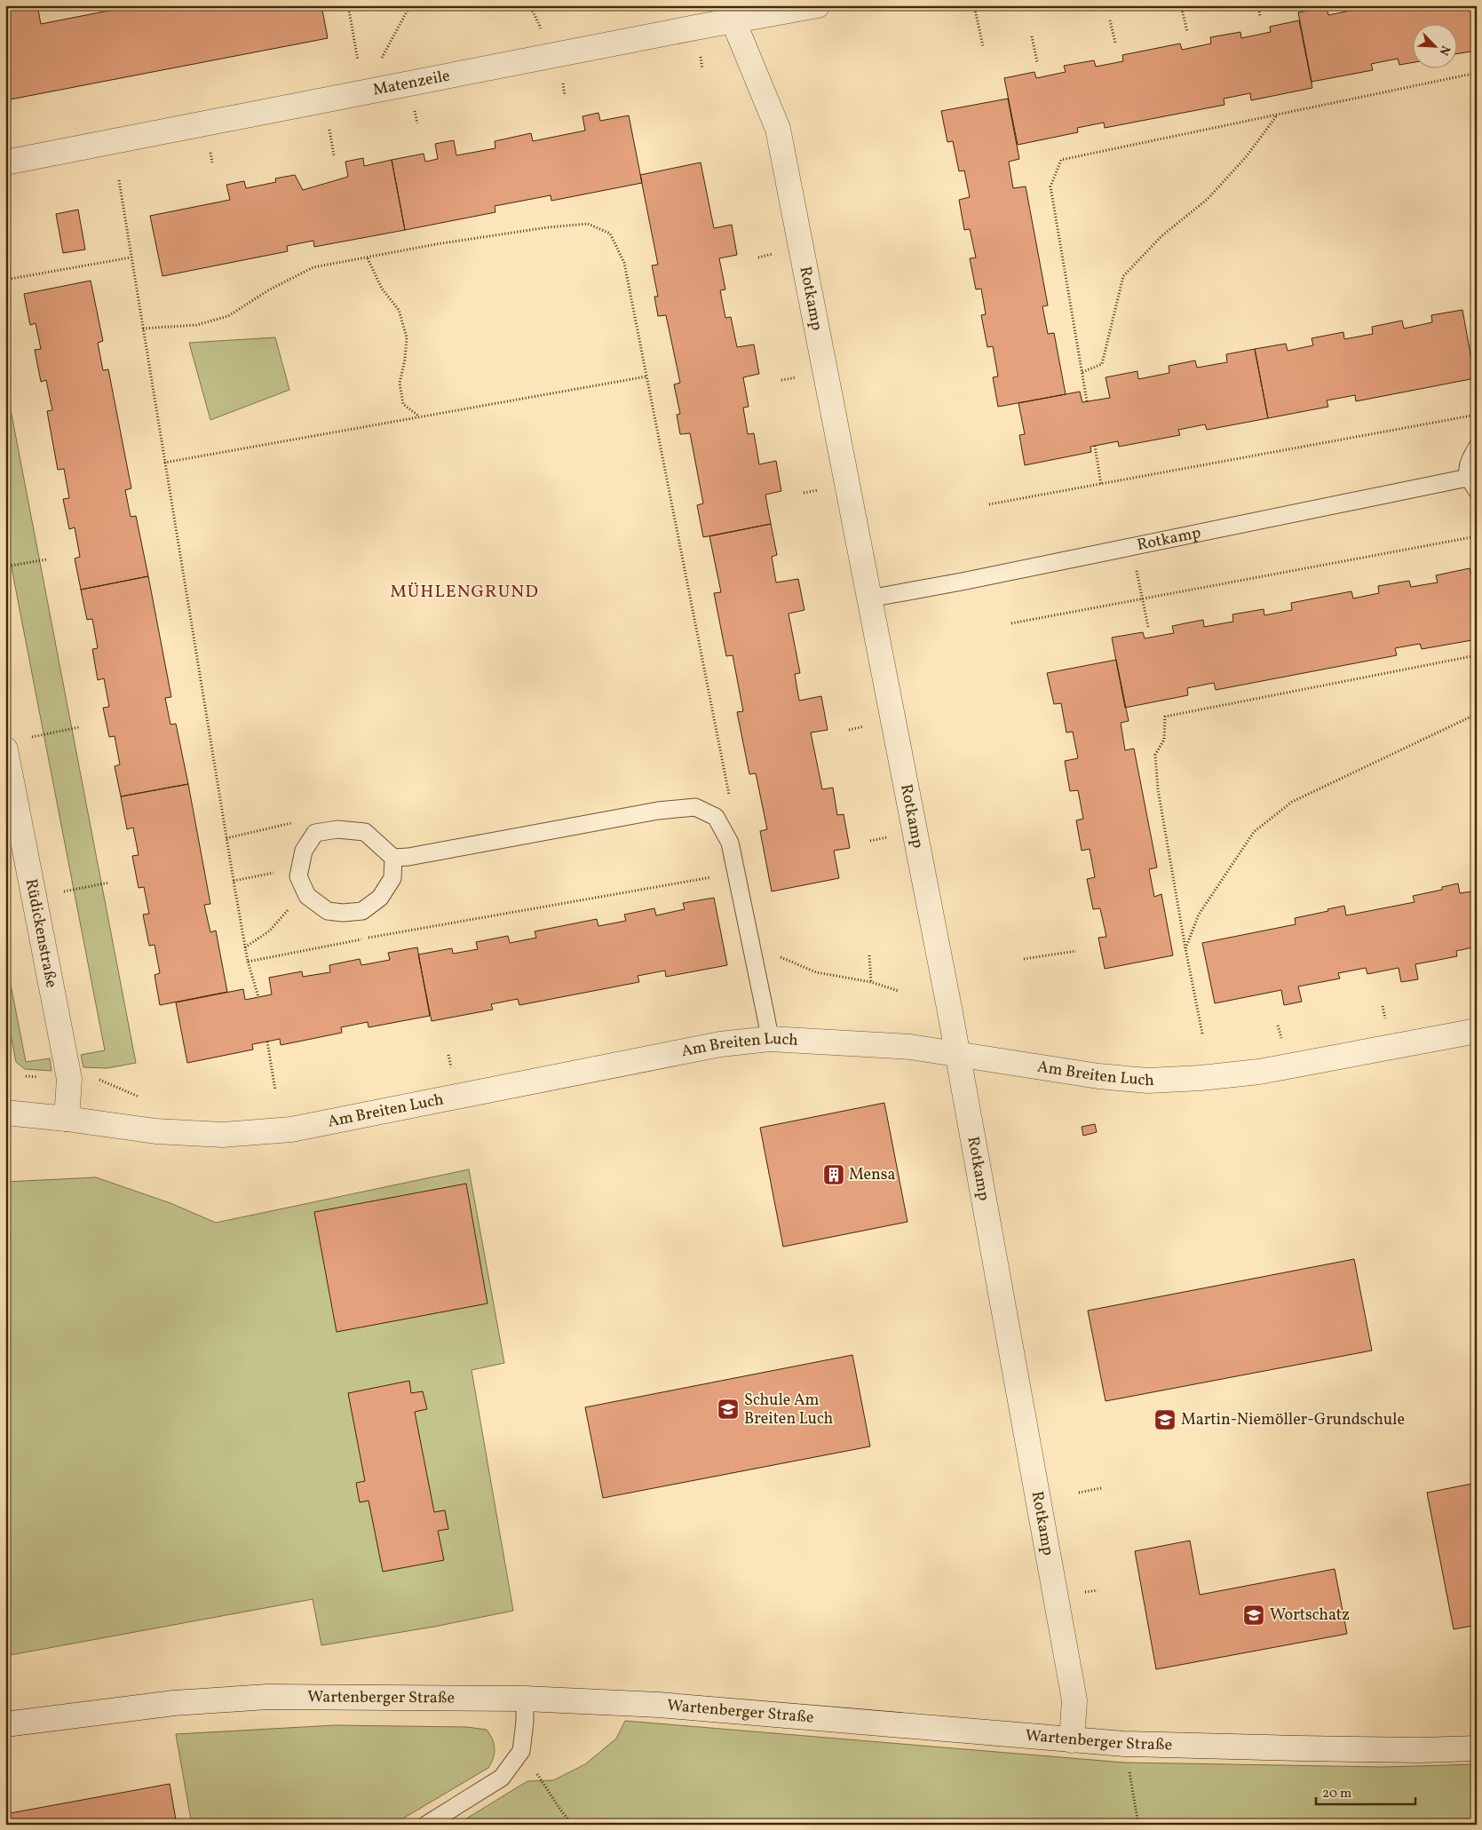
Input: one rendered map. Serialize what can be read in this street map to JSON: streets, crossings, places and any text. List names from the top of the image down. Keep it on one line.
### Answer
{"streets":{"street":["Matenzeile","Rotkamp","Rüdickenstraße","Am Breiten Luch","Wartenberger Straße"]},"crossings":[["Matenzeile","Rotkamp"],["Rotkamp","Am Breiten Luch"],["Rotkamp","Wartenberger Straße"],["Rüdickenstraße","Am Breiten Luch"]],"districts":["MÜHLENGRUND"],"places":{"building":["Mensa"],"school or university":["Schule Am Breiten Luch","Martin-Niemöller-Grundschule","Wortschatz"]},"scale_bar":"20 m","north":"bottom right"}
